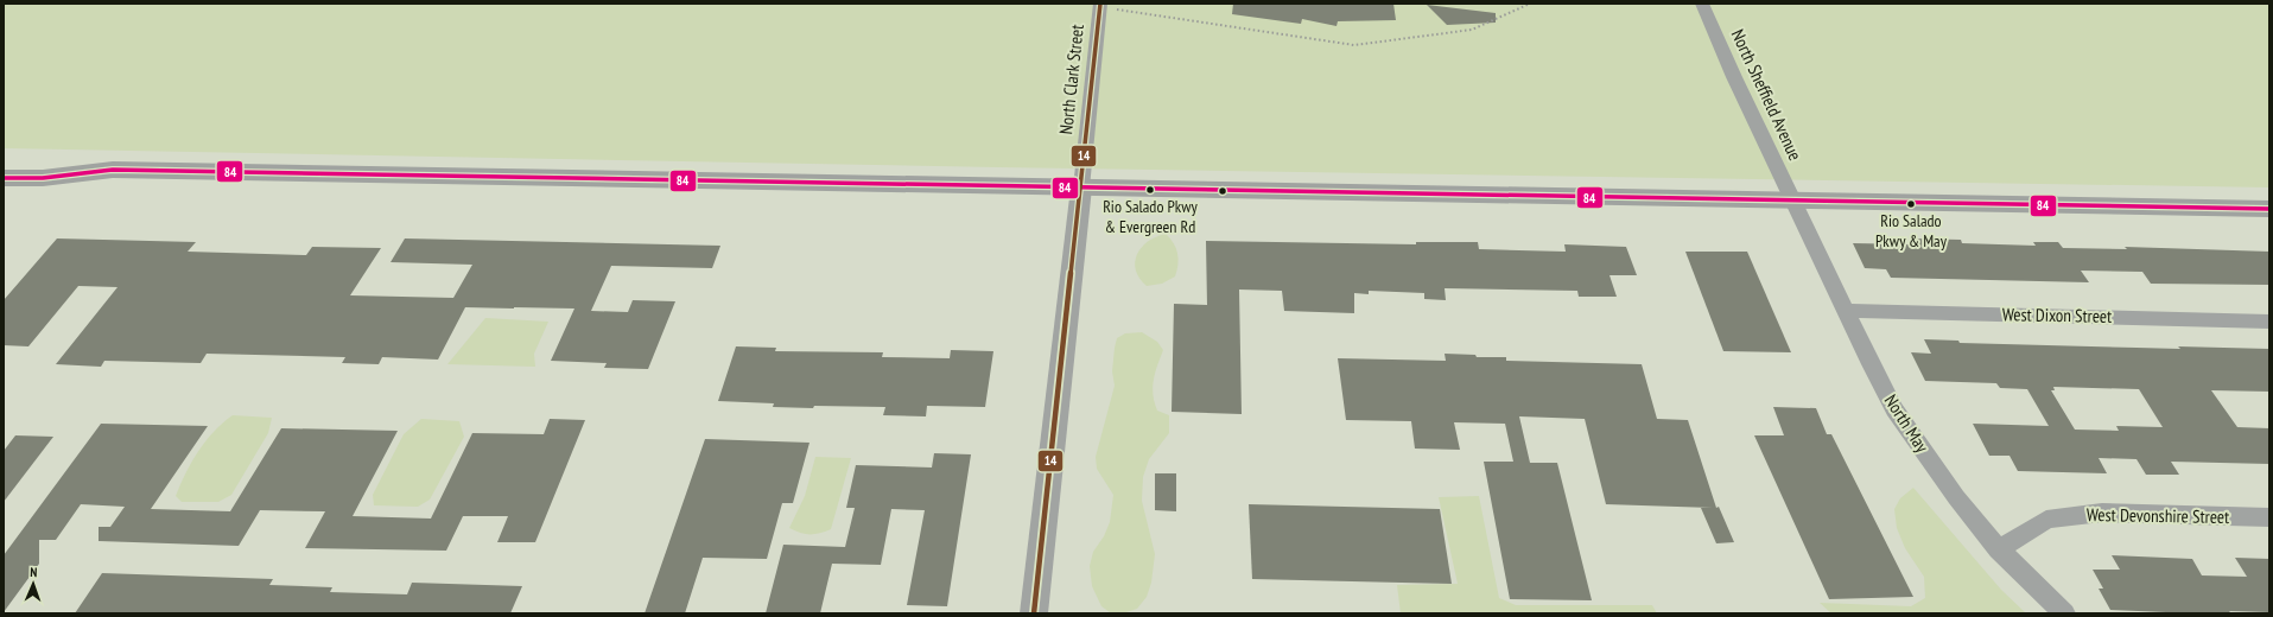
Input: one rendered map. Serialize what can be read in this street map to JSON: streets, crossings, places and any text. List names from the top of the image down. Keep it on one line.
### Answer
{"streets":{"street":["North Clark Street","North Sheffield Avenue","West Dixon Street","North May","West Devonshire Street"]},"crossings":[["North Sheffield Avenue","North May"],["West Dixon Street","North May"],["North May","West Devonshire Street"]],"places":["Rio Salado Pkwy & Evergreen Rd","Rio Salado Pkwy & May"],"lines":["transit line 14","transit line 84"],"north":"top"}
